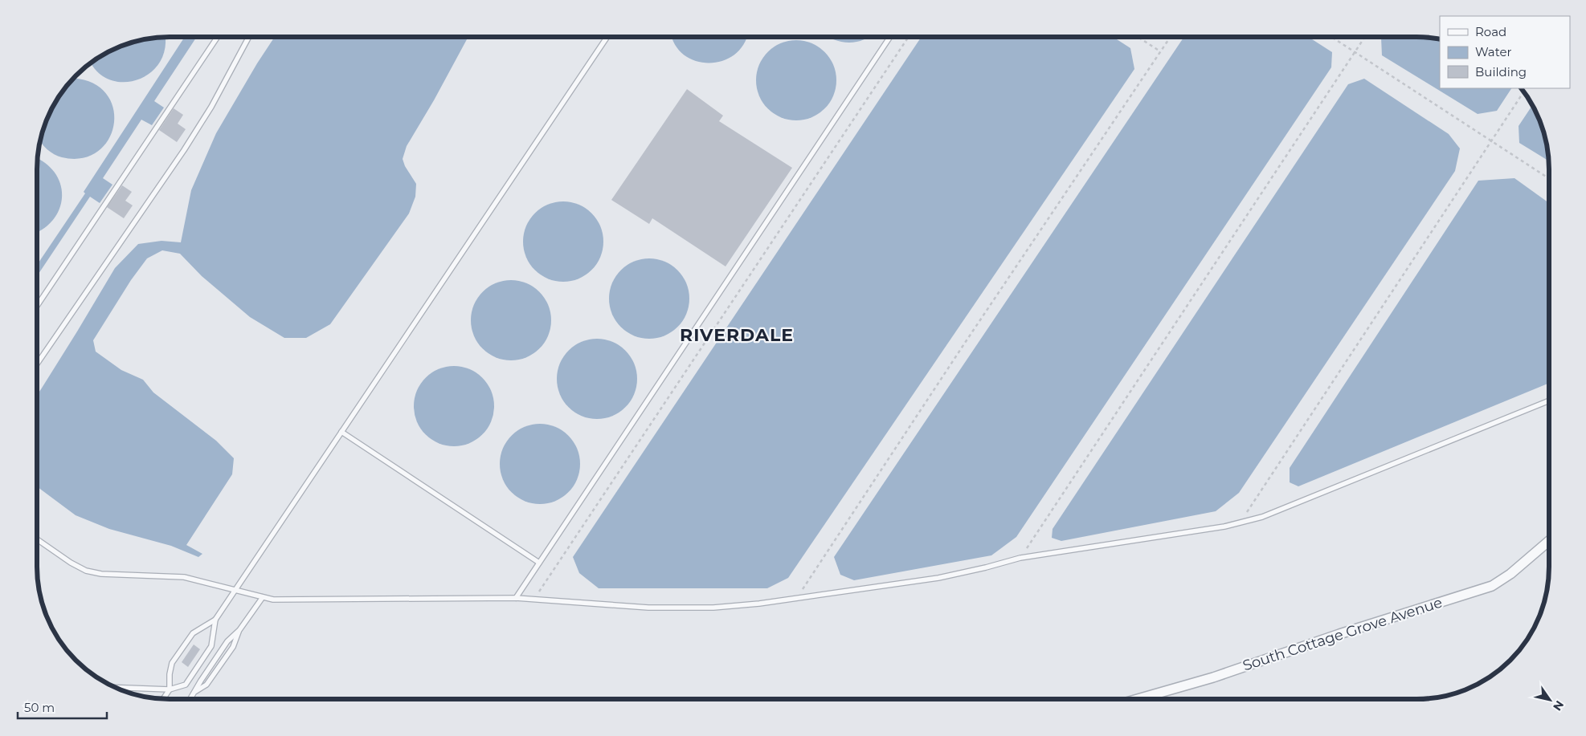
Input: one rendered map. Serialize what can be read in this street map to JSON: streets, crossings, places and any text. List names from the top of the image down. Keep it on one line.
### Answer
{"streets":{"street":["South Cottage Grove Avenue"]},"districts":["RIVERDALE"],"legend":["Road","Water","Building"],"scale_bar":"50 m","north":"bottom right"}
